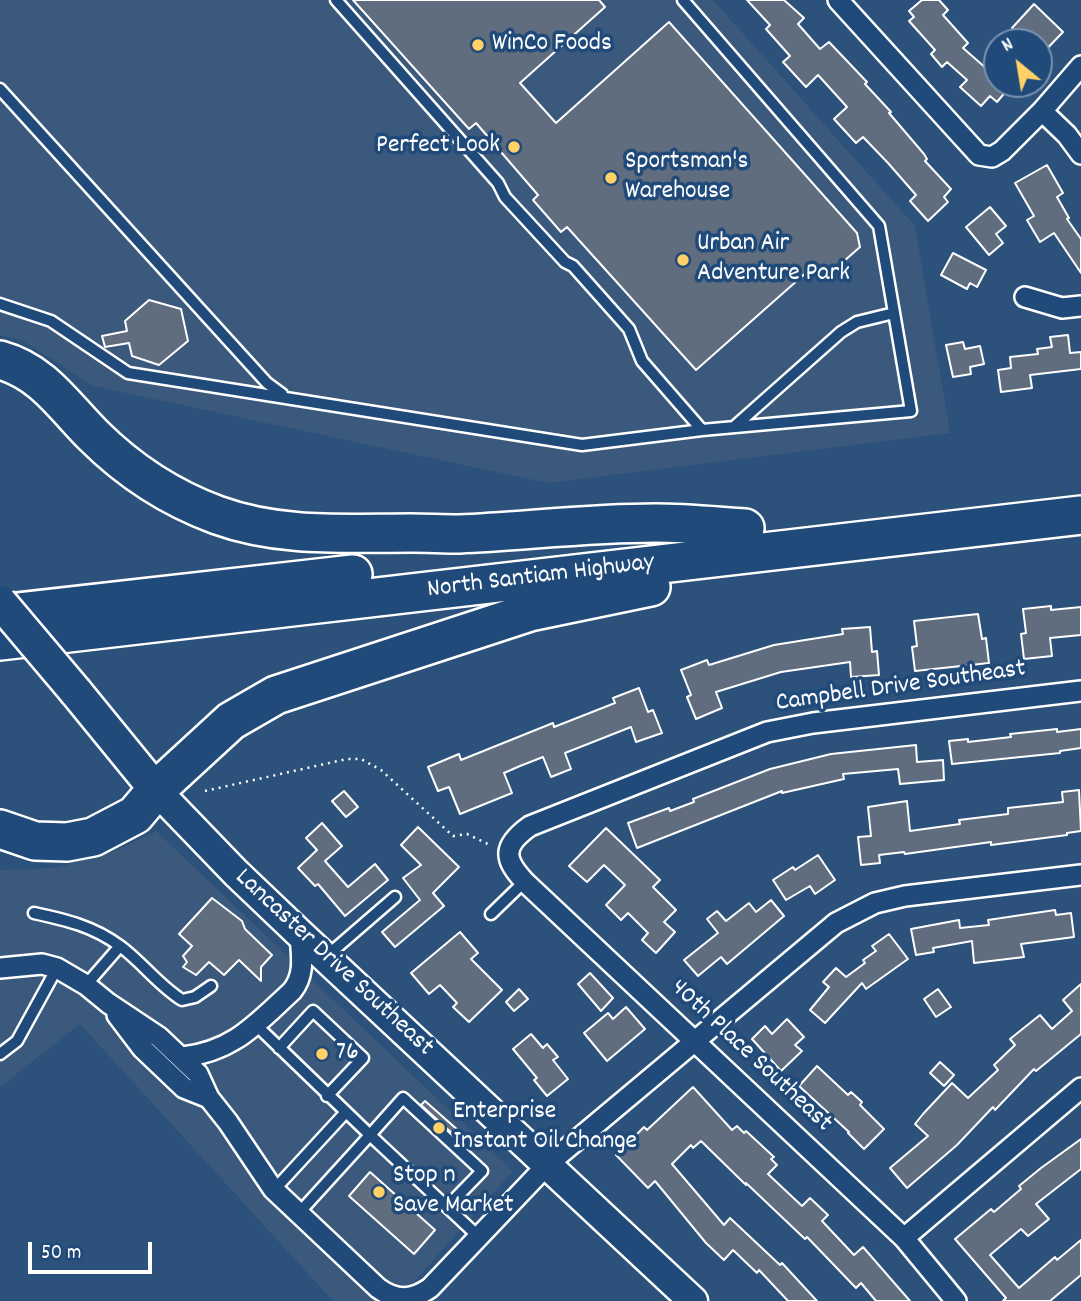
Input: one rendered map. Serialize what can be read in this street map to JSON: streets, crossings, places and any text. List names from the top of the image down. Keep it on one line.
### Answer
{"streets":{"highway":["North Santiam Highway"],"main road":["Lancaster Drive Southeast"],"street":["Campbell Drive Southeast","40th Place Southeast"]},"crossings":[["Campbell Drive Southeast","40th Place Southeast"]],"places":["WinCo Foods","Perfect Look","Sportsman's Warehouse","Urban Air Adventure Park","76","Enterprise Instant Oil Change","Stop n Save Market"],"scale_bar":"50 m","north":"top left"}
